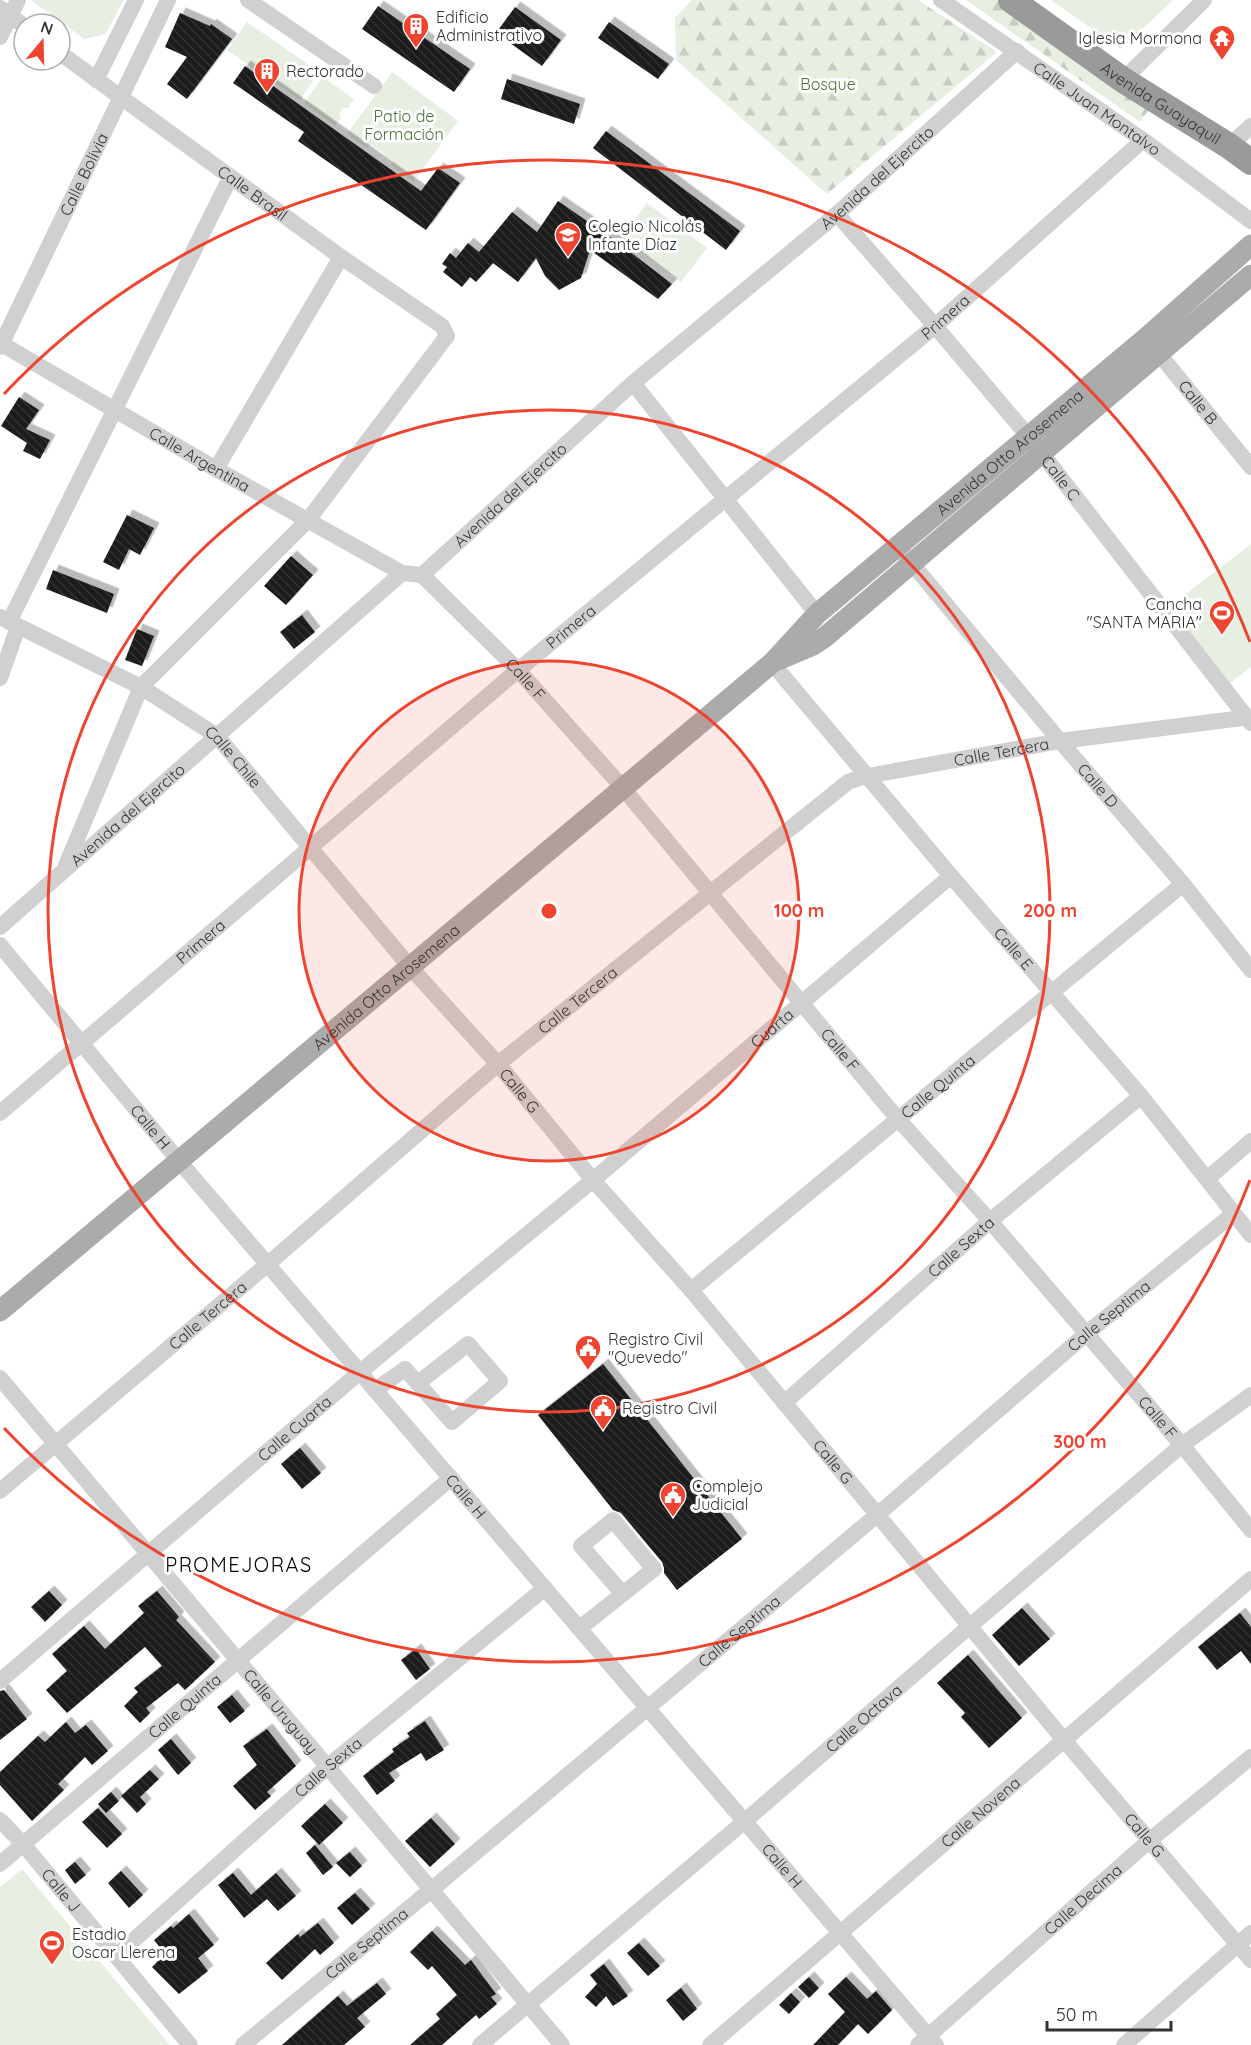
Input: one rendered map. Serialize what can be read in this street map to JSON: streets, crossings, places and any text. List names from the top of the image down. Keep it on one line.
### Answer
{"streets":{"highway":["Avenida Guayaquil"],"main road":["Avenida Otto Arosemena"],"street":["Calle Juan Montalvo","Calle Bolivia","Avenida del Ejercito","Calle Brasil","Primera","Calle B","Calle Argentina","Calle C","Calle F","Calle Tercera","Calle Chile","Calle D","Calle E","Cuarta","Calle Quinta","Calle G","Calle H","Calle Sexta","Calle Septima","Calle Cuarta","Calle Uruguay","Calle Octava","Calle Novena","Calle J","Calle Decima"]},"crossings":[["Calle Juan Montalvo","Avenida del Ejercito"],["Calle Juan Montalvo","Primera"],["Calle Bolivia","Calle Brasil"],["Calle Bolivia","Calle Argentina"],["Avenida del Ejercito","Calle Argentina"],["Avenida del Ejercito","Calle C"],["Avenida del Ejercito","Calle F"],["Avenida del Ejercito","Calle Chile"],["Calle Brasil","Calle Argentina"],["Primera","Calle C"],["Primera","Calle F"],["Primera","Calle Chile"],["Primera","Calle H"],["Calle B","Avenida Otto Arosemena"],["Avenida Otto Arosemena","Calle C"],["Avenida Otto Arosemena","Calle F"],["Avenida Otto Arosemena","Calle Chile"],["Avenida Otto Arosemena","Calle D"],["Avenida Otto Arosemena","Calle E"],["Avenida Otto Arosemena","Calle G"],["Avenida Otto Arosemena","Calle H"],["Calle C","Calle Tercera"],["Calle F","Calle Tercera"],["Calle F","Cuarta"],["Calle F","Calle Quinta"],["Calle F","Calle Sexta"],["Calle F","Calle Septima"],["Calle F","Calle Octava"],["Calle Tercera","Calle D"],["Calle Tercera","Calle E"],["Calle Tercera","Calle G"],["Calle Tercera","Calle H"],["Calle Tercera","Calle Uruguay"],["Calle Chile","Calle G"],["Calle D","Calle Quinta"],["Calle E","Cuarta"],["Calle E","Calle Quinta"],["Calle E","Calle Sexta"],["Calle E","Calle Septima"],["Cuarta","Calle G"],["Cuarta","Calle Cuarta"],["Calle Quinta","Calle G"],["Calle Quinta","Calle H"],["Calle Quinta","Calle Uruguay"],["Calle Quinta","Calle J"],["Calle G","Calle Sexta"],["Calle G","Calle Septima"],["Calle G","Calle Cuarta"],["Calle G","Calle Octava"],["Calle G","Calle Novena"],["Calle G","Calle Decima"],["Calle H","Calle Sexta"],["Calle H","Calle Septima"],["Calle H","Calle Cuarta"],["Calle H","Calle Octava"],["Calle H","Calle Novena"],["Calle H","Calle Decima"],["Calle Sexta","Calle Uruguay"],["Calle Sexta","Calle J"],["Calle Septima","Calle Uruguay"],["Calle Cuarta","Calle Uruguay"],["Calle Uruguay","Calle Octava"]],"districts":["PROMEJORAS"],"parks":["Bosque","Patio de Formación"],"places":{"building":["Edificio Administrativo","Rectorado"],"temple":["Iglesia Mormona"],"school or university":["Colegio Nicolás Infante Díaz"],"sports":["Cancha \"SANTA MARIA\"","Estadio Oscar Llerena"],"public building":["Registro Civil \"Quevedo\"","Registro Civil","Complejo Judicial"]},"scale_bar":"50 m","north":"top","rings":["100 m","200 m","300 m"]}
